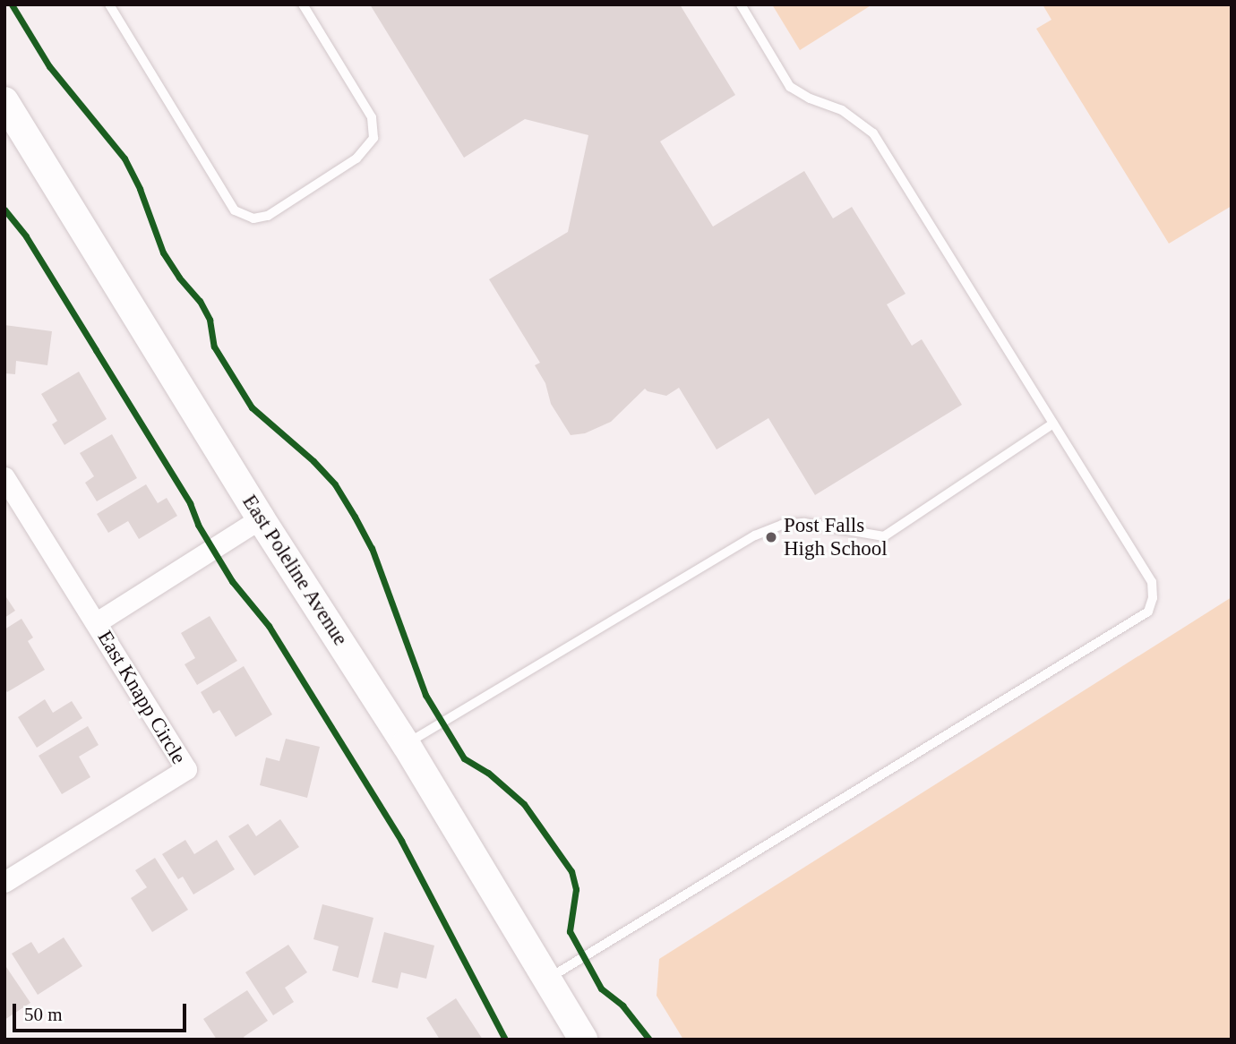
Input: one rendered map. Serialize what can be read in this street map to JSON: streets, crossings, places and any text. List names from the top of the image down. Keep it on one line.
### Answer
{"streets":{"main road":["East Poleline Avenue"],"street":["East Knapp Circle"]},"places":["Post Falls High School"],"scale_bar":"50 m"}
